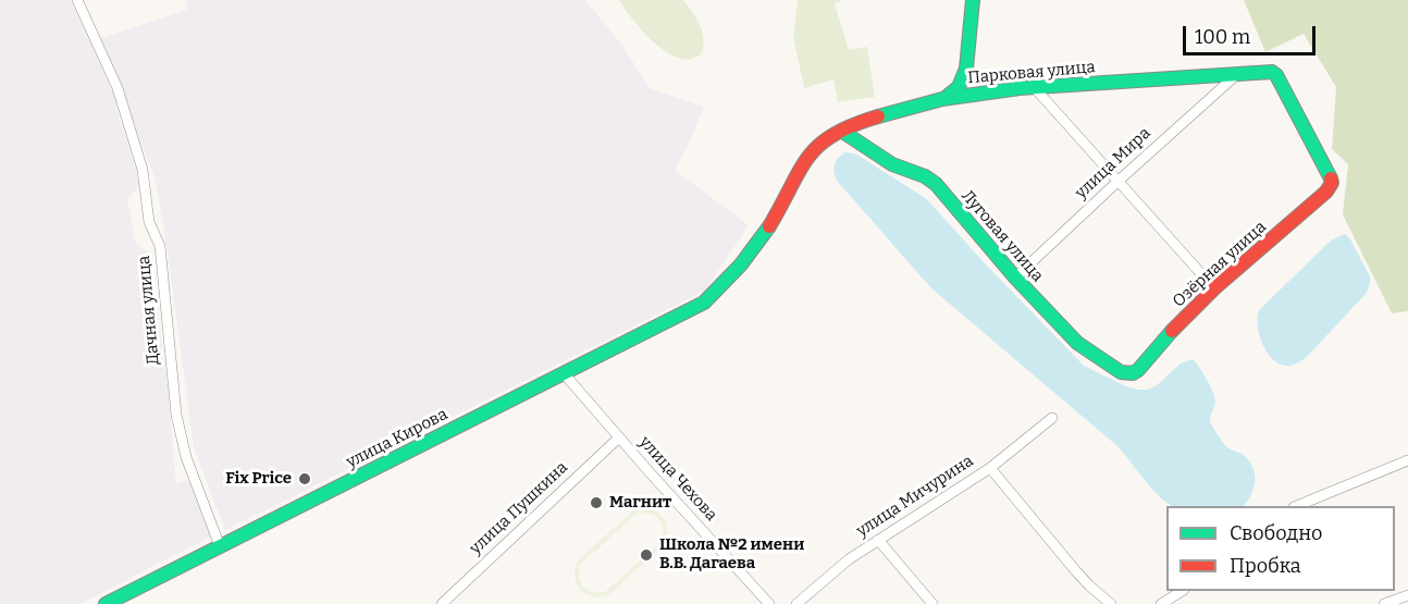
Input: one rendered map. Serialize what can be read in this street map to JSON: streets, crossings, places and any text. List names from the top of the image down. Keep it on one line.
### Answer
{"streets":{"street":["Парковая улица","улица Мира","Луговая улица","Озёрная улица","Дачная улица","улица Кирова","улица Чехова","улица Мичурина","улица Пушкина"]},"crossings":[["Парковая улица","улица Мира"],["Парковая улица","Луговая улица"],["Парковая улица","Озёрная улица"],["Парковая улица","улица Кирова"],["улица Мира","Луговая улица"],["Луговая улица","Озёрная улица"],["Дачная улица","улица Кирова"],["улица Кирова","улица Чехова"],["улица Чехова","улица Пушкина"]],"places":["Fix Price","Магнит","Школа №2 имени В.В. Дагаева"],"legend":["Свободно","Пробка"],"scale_bar":"100 m"}
